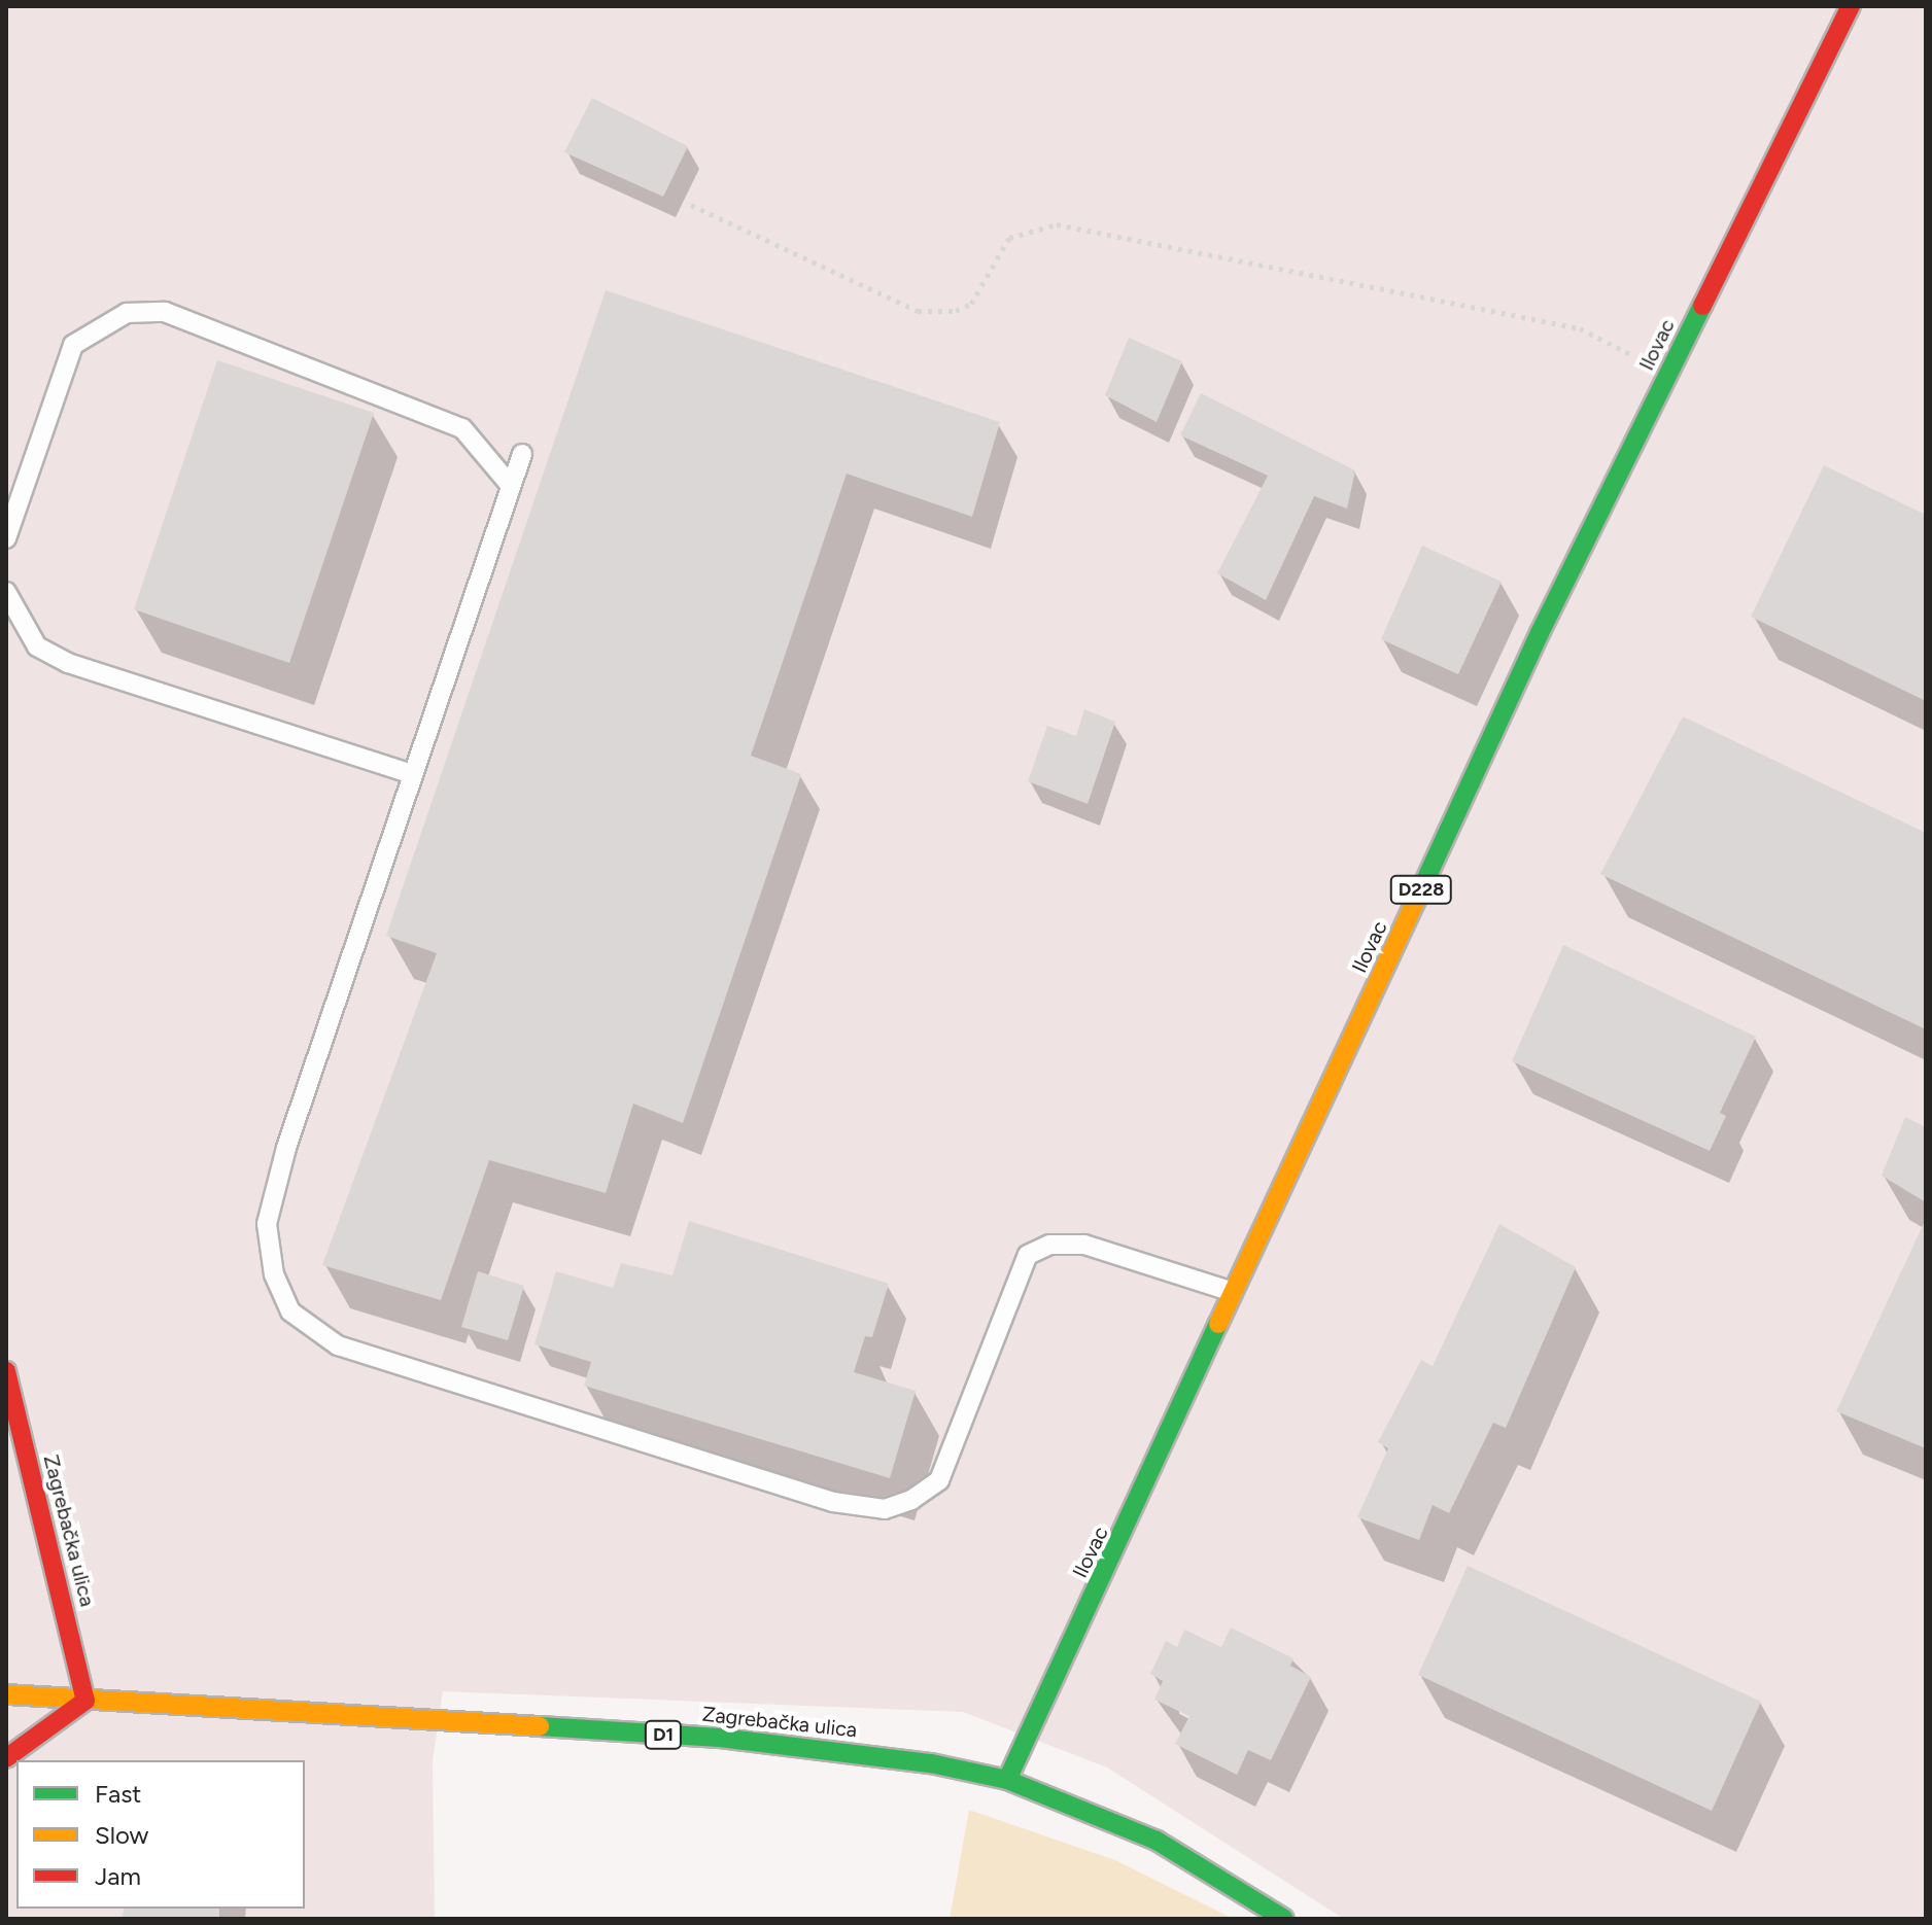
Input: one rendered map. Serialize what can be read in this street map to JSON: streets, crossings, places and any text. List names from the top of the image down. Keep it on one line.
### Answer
{"streets":{"main road":["Ilovac","D228","Zagrebačka ulica","D1"]},"crossings":[["Ilovac","Zagrebačka ulica"]],"legend":["Fast","Slow","Jam"]}
